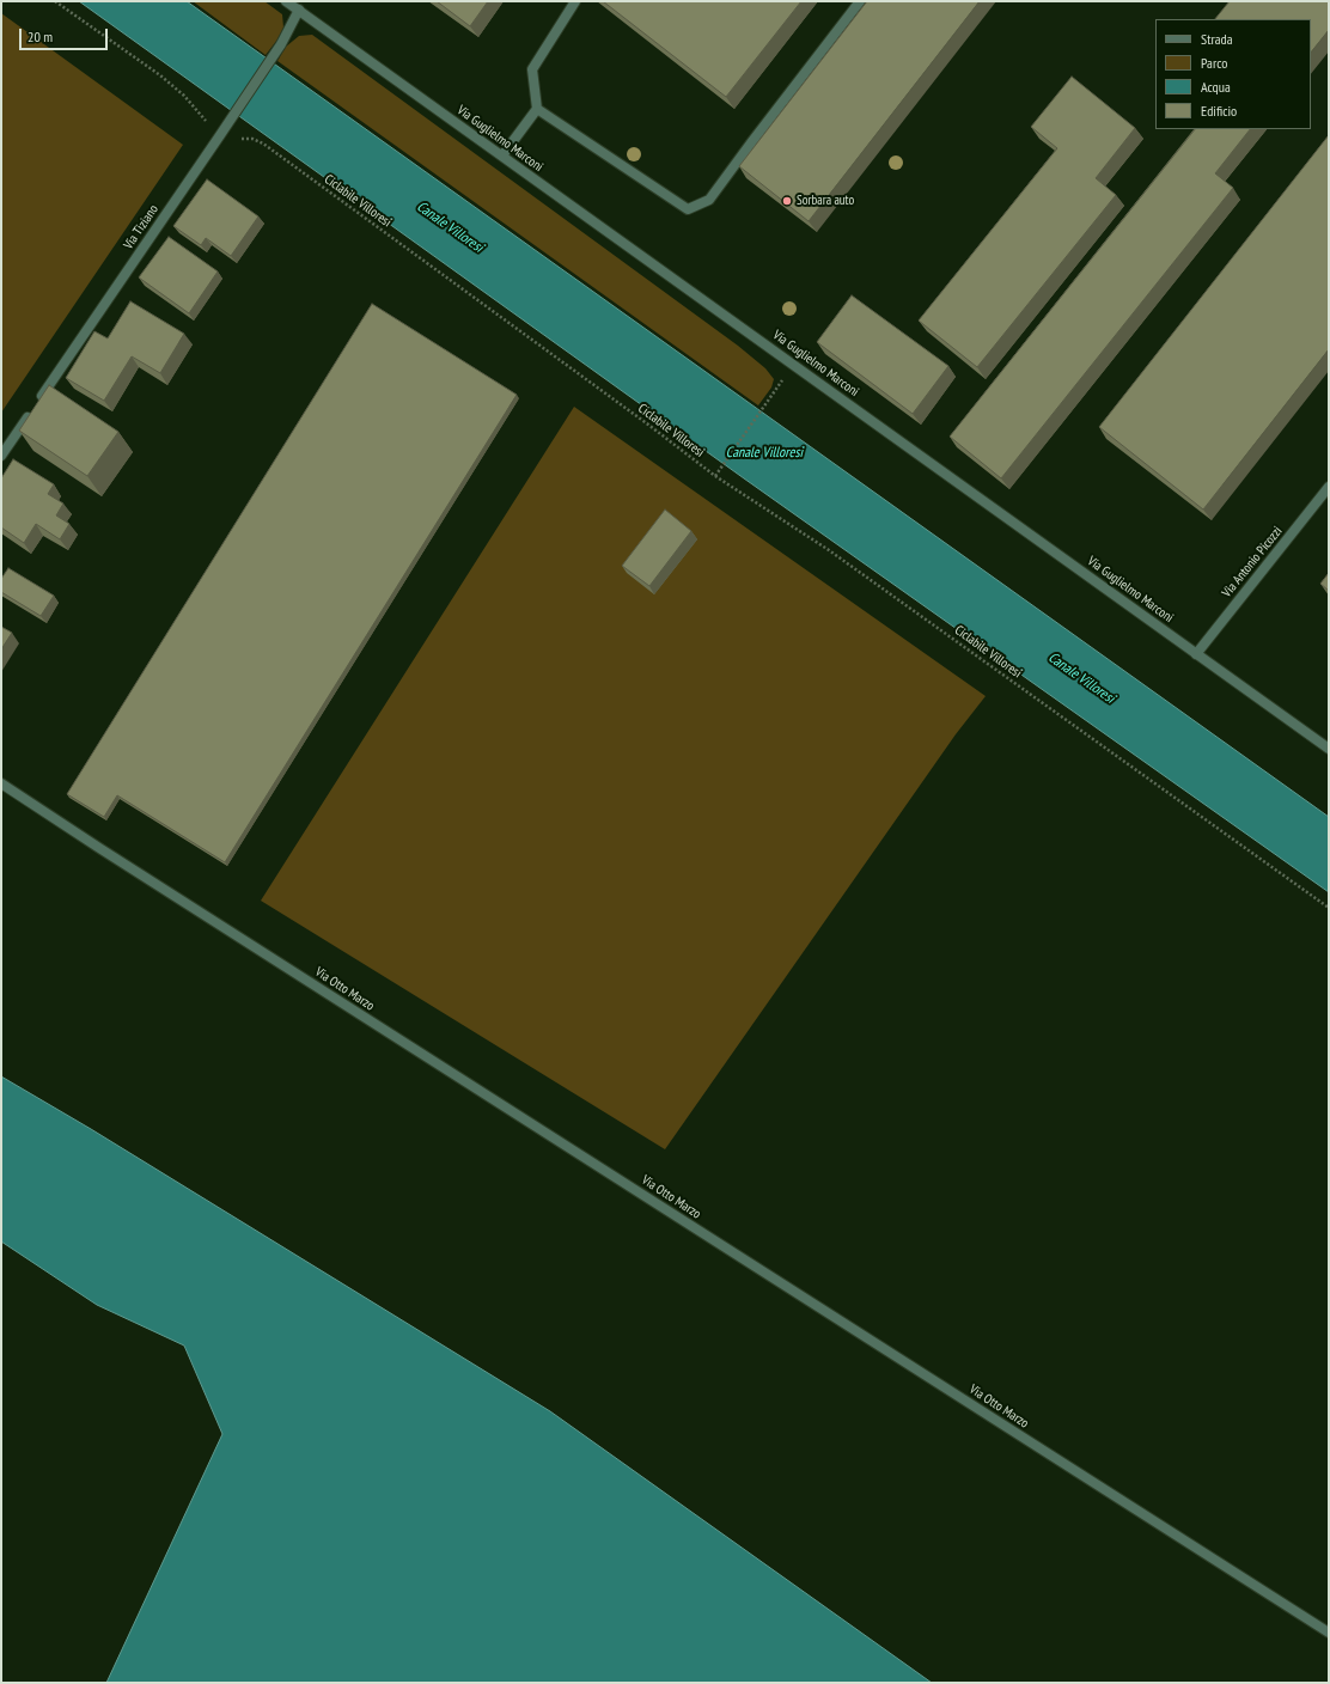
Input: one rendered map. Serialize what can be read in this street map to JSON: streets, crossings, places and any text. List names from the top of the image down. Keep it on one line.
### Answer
{"streets":{"street":["Via Guglielmo Marconi","Via Tiziano","Via Antonio Picozzi","Via Otto Marzo"],"path":["Ciclabile Villoresi"]},"crossings":[["Via Guglielmo Marconi","Via Tiziano"],["Via Guglielmo Marconi","Via Antonio Picozzi"],["Ciclabile Villoresi","Via Tiziano"]],"water":["Canale Villoresi"],"places":["Sorbara auto"],"legend":["Strada","Parco","Acqua","Edificio"],"scale_bar":"20 m"}
